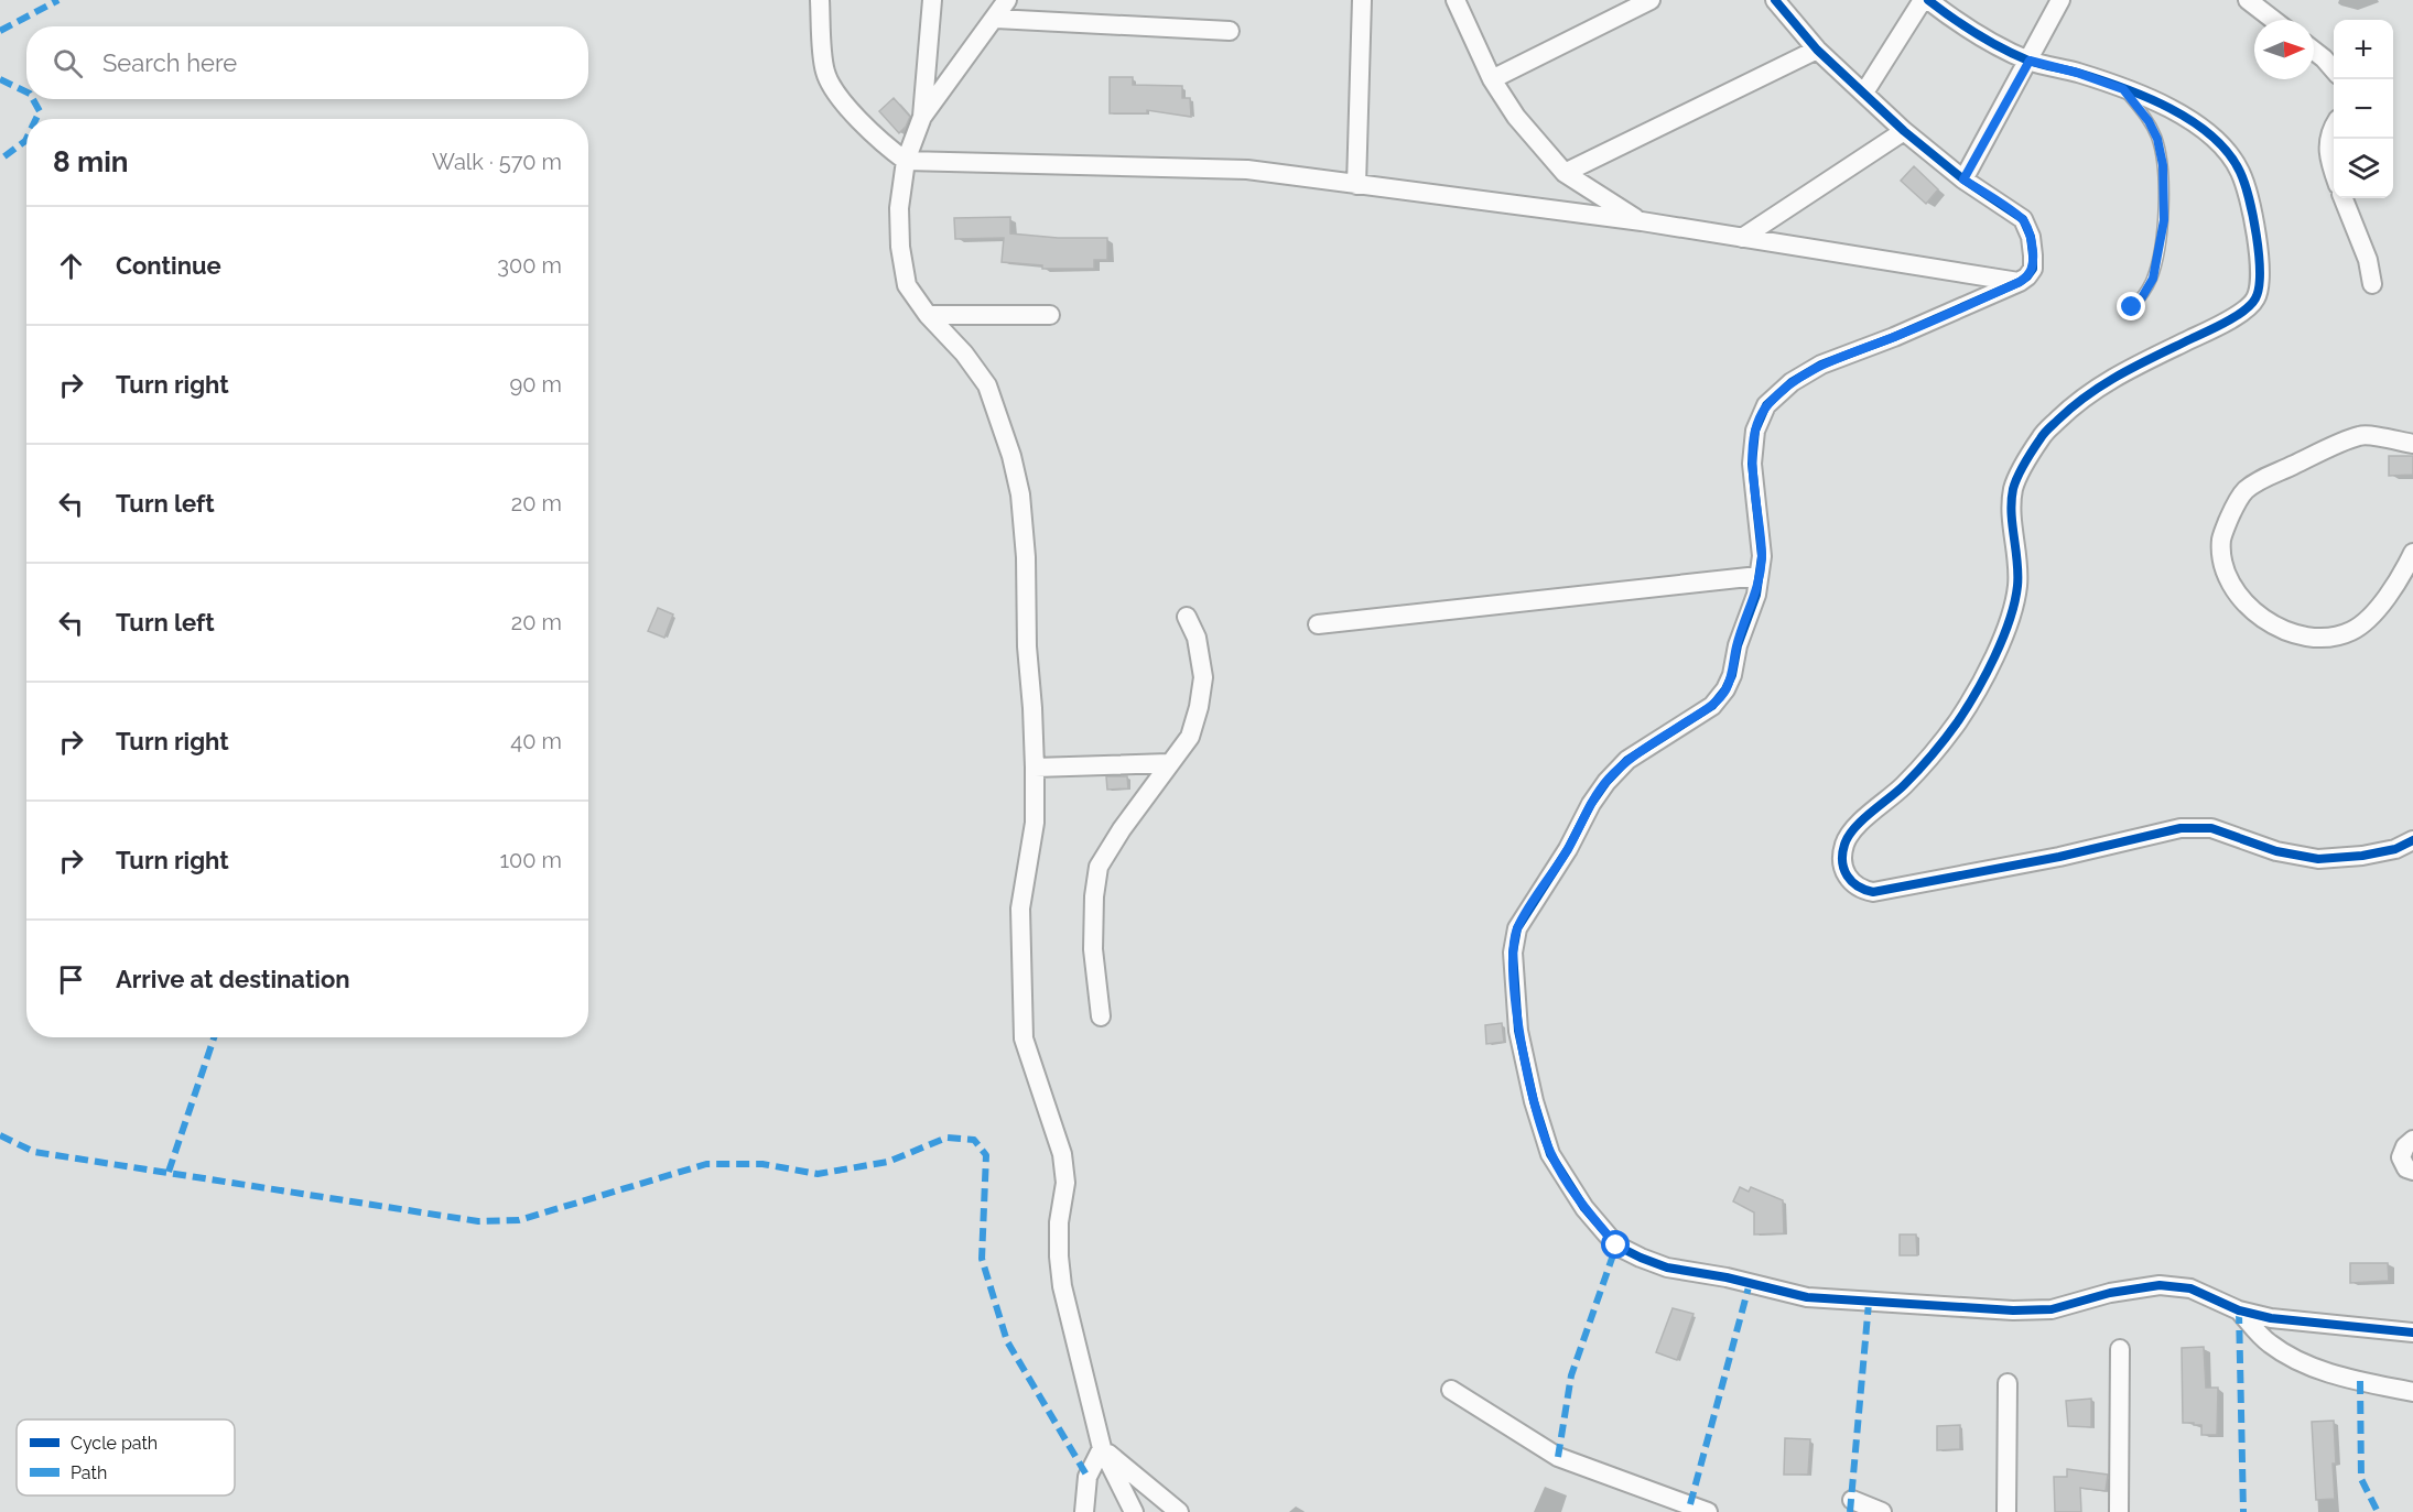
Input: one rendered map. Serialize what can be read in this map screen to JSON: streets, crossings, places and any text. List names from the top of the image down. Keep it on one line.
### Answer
{"legend":["Cycle path","Path"],"north":"right","page":{"map_buttons":["+","−"],"search":"Search here","heading":["8 min","Walk · 570 m"],"list":[["Continue","300 m"],["Turn right","90 m"],["Turn left","20 m"],["Turn left","20 m"],["Turn right","40 m"],["Turn right","100 m"],"Arrive at destination"]}}
